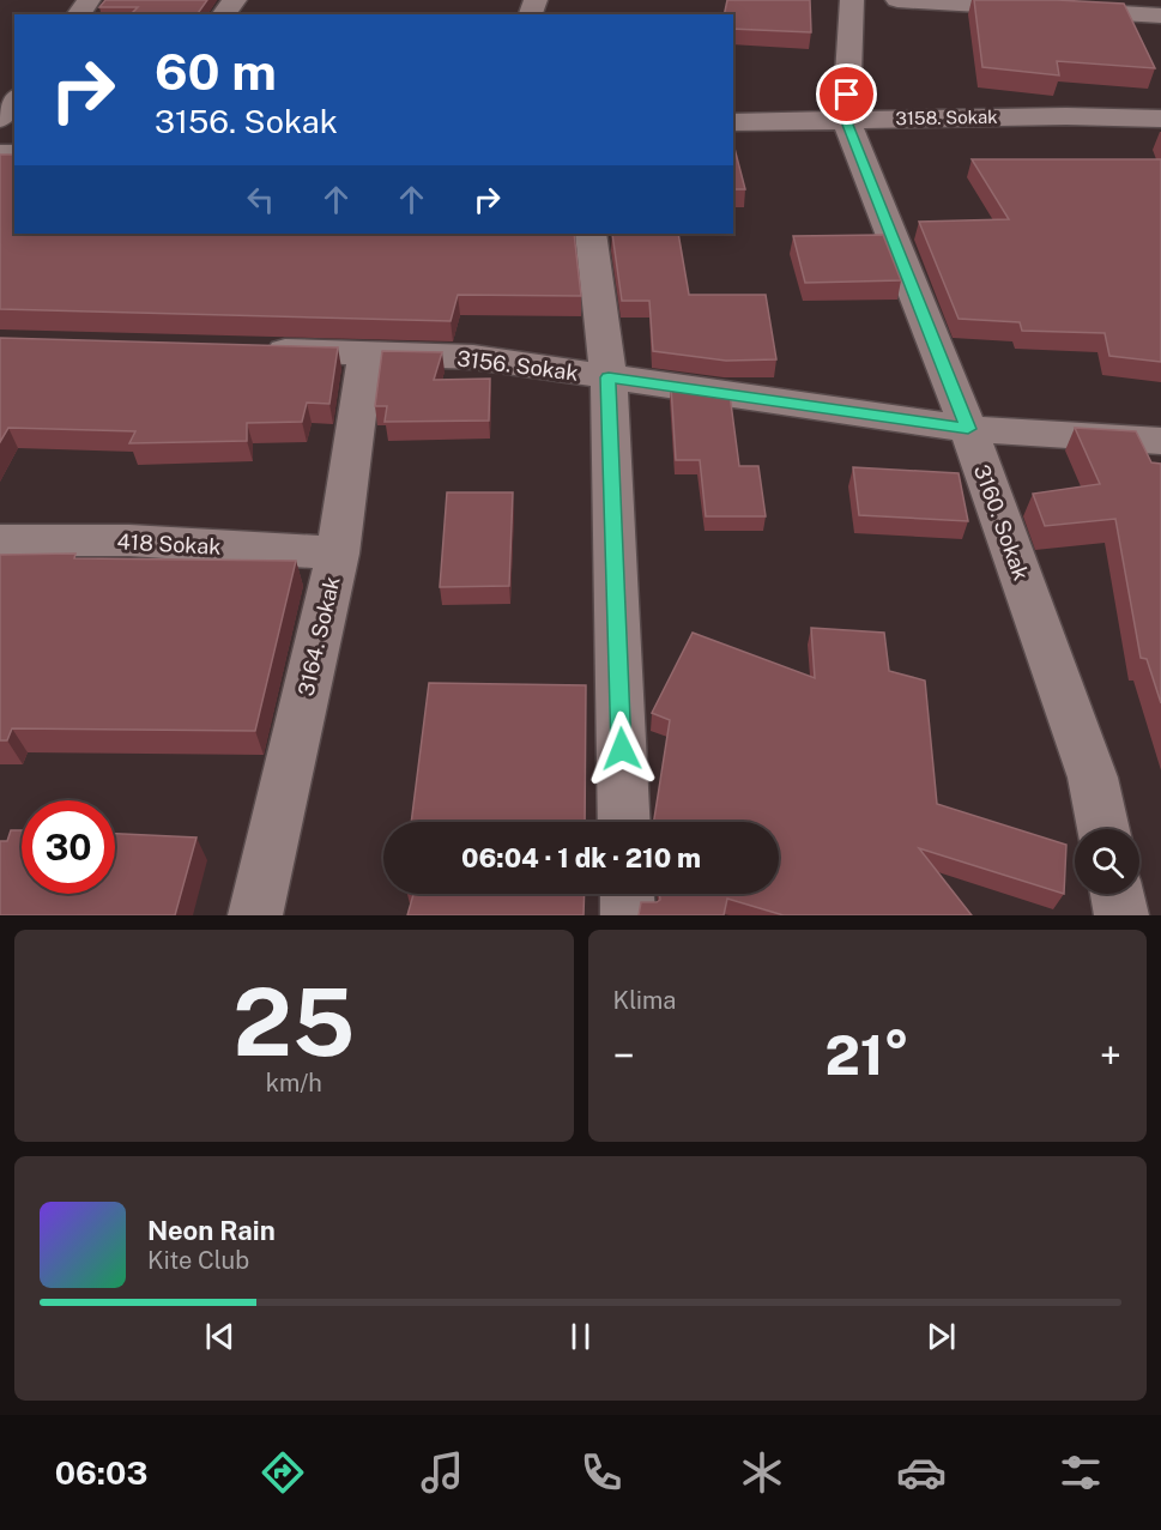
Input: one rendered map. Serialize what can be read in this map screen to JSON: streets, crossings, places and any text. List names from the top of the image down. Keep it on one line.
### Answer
{"streets":{"street":["3158. Sokak","3156. Sokak","3160. Sokak","418 Sokak","3164. Sokak"]},"crossings":[["3158. Sokak","3160. Sokak"],["3156. Sokak","3160. Sokak"],["3156. Sokak","3164. Sokak"],["418 Sokak","3164. Sokak"]],"page":{"turn":["60 m","3156. Sokak"],"limit":"30","trip":"06:04 · 1 dk · 210 m","tile":[["25","km/h"],"Klima"],"heat":["−","21°","+"],"song":["Neon Rain","Kite Club"],"tabs":"06:03"}}
